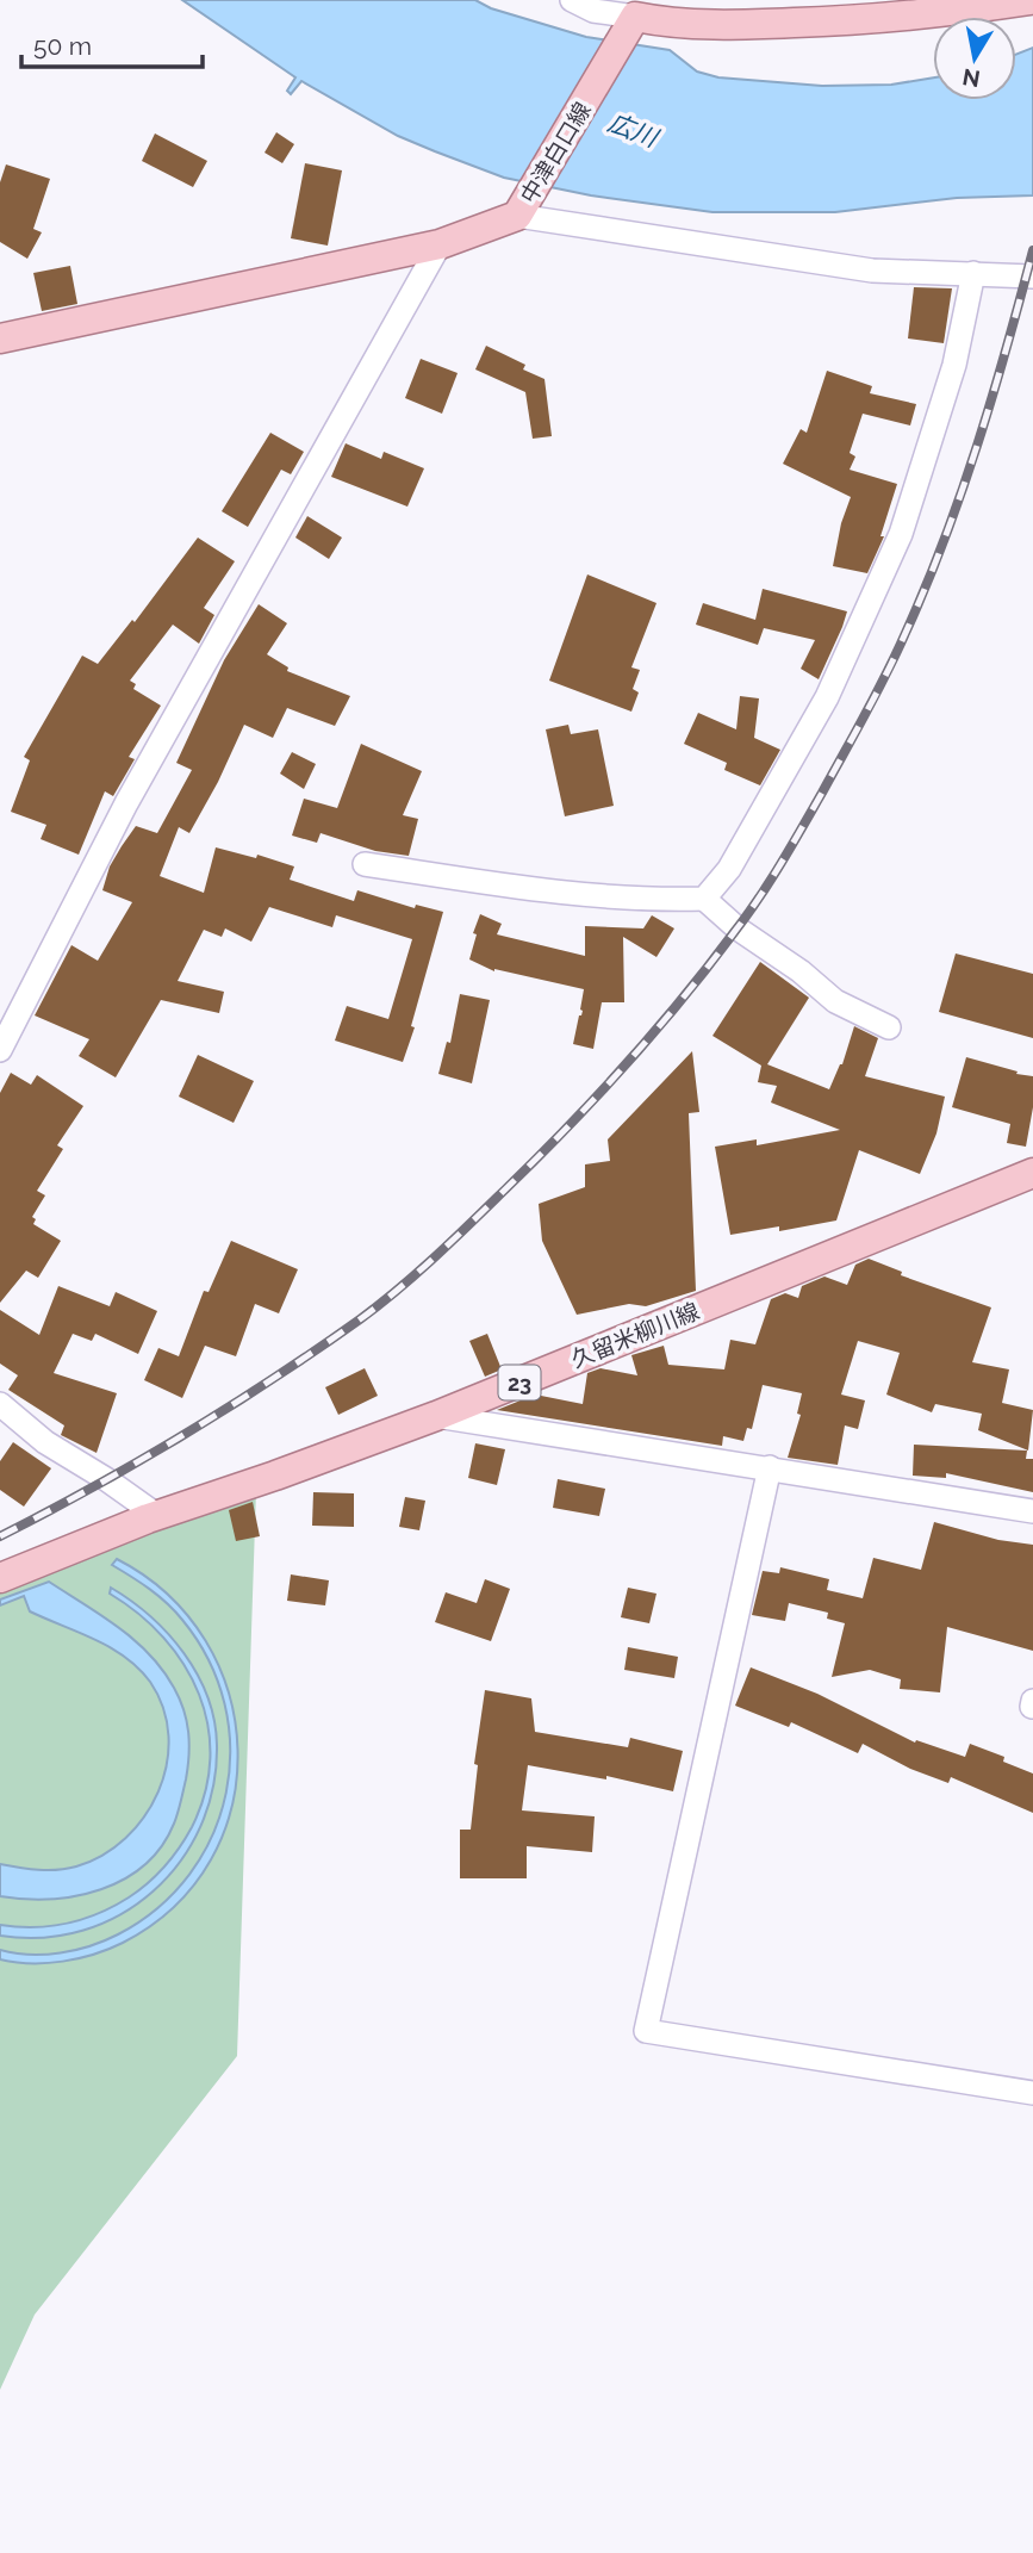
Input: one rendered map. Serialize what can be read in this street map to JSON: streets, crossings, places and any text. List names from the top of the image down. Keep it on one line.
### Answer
{"streets":{"main road":["中津白口線","久留米柳川線","23"]},"water":["広川"],"scale_bar":"50 m","north":"bottom"}
